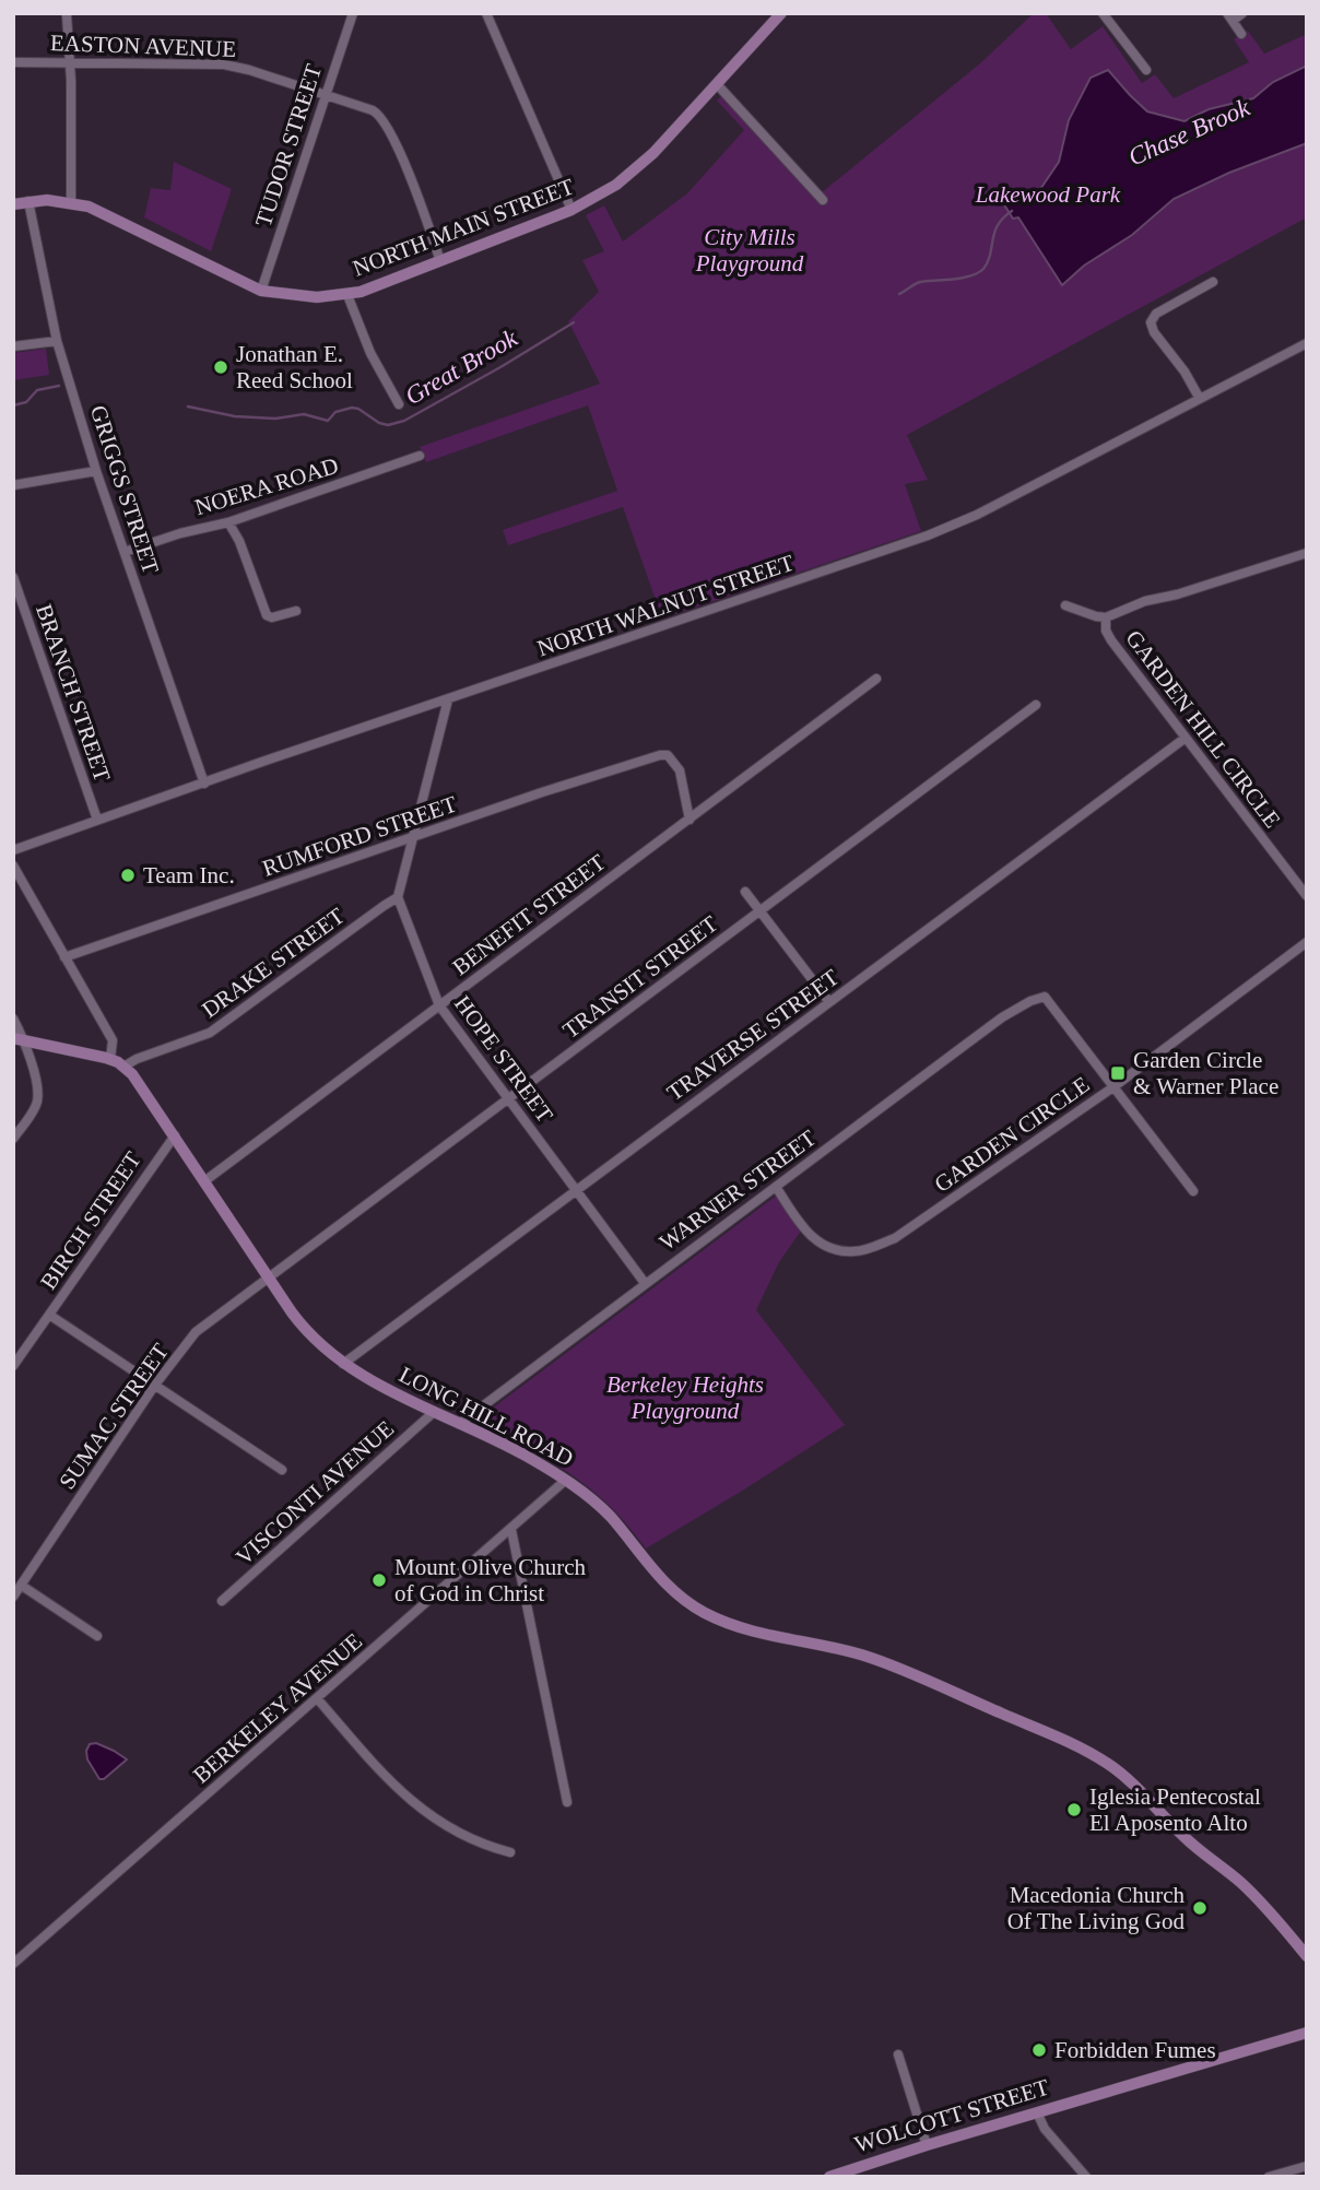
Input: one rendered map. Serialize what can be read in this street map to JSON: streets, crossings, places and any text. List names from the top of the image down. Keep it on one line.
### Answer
{"streets":{"main road":["NORTH MAIN STREET","LONG HILL ROAD","WOLCOTT STREET"],"street":["EASTON AVENUE","TUDOR STREET","NOERA ROAD","GRIGGS STREET","NORTH WALNUT STREET","BRANCH STREET","GARDEN HILL CIRCLE","RUMFORD STREET","BENEFIT STREET","DRAKE STREET","TRANSIT STREET","TRAVERSE STREET","HOPE STREET","GARDEN CIRCLE","WARNER STREET","BIRCH STREET","SUMAC STREET","VISCONTI AVENUE","BERKELEY AVENUE"]},"crossings":[["EASTON AVENUE","TUDOR STREET"],["EASTON AVENUE","NORTH MAIN STREET"],["TUDOR STREET","NORTH MAIN STREET"],["NORTH MAIN STREET","GRIGGS STREET"],["NOERA ROAD","GRIGGS STREET"],["GRIGGS STREET","NORTH WALNUT STREET"],["NORTH WALNUT STREET","BRANCH STREET"],["GARDEN HILL CIRCLE","TRAVERSE STREET"],["RUMFORD STREET","BENEFIT STREET"],["BENEFIT STREET","HOPE STREET"],["BENEFIT STREET","LONG HILL ROAD"],["DRAKE STREET","HOPE STREET"],["DRAKE STREET","LONG HILL ROAD"],["TRANSIT STREET","HOPE STREET"],["TRANSIT STREET","SUMAC STREET"],["TRANSIT STREET","LONG HILL ROAD"],["TRAVERSE STREET","HOPE STREET"],["TRAVERSE STREET","LONG HILL ROAD"],["HOPE STREET","WARNER STREET"],["GARDEN CIRCLE","WARNER STREET"],["WARNER STREET","LONG HILL ROAD"],["BIRCH STREET","LONG HILL ROAD"],["SUMAC STREET","LONG HILL ROAD"],["LONG HILL ROAD","VISCONTI AVENUE"],["LONG HILL ROAD","BERKELEY AVENUE"]],"water":["Chase Brook","Great Brook"],"parks":["Lakewood Park","City Mills Playground","Berkeley Heights Playground"],"places":{"other":["Jonathan E. Reed School","Team Inc.","Mount Olive Church of God in Christ","Iglesia Pentecostal El Aposento Alto","Macedonia Church Of The Living God","Forbidden Fumes"],"transit":["Garden Circle & Warner Place"]}}
